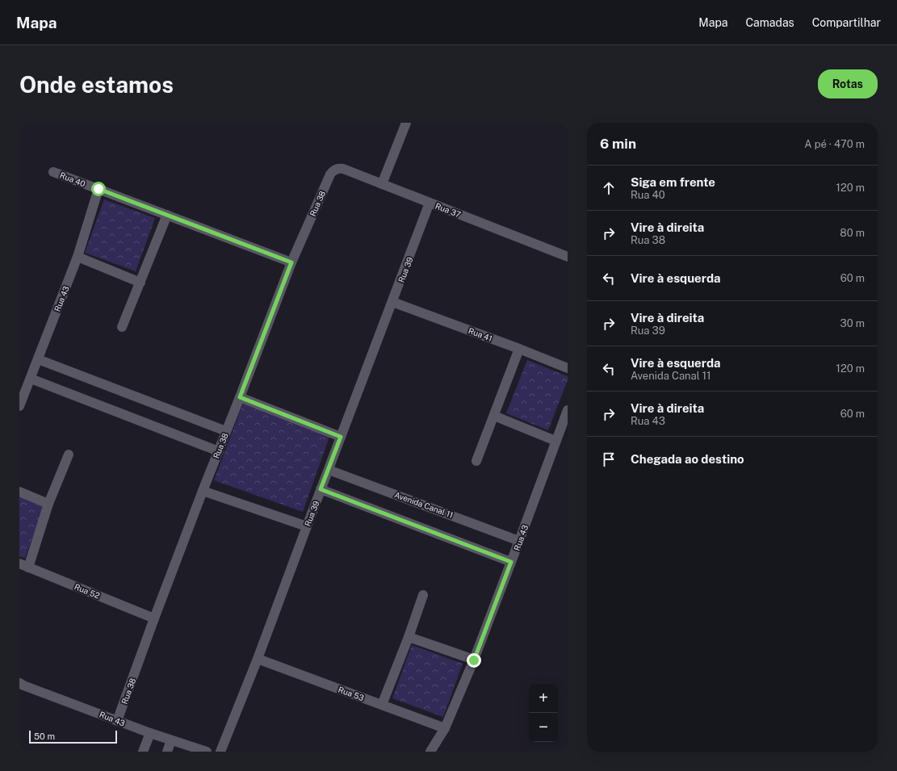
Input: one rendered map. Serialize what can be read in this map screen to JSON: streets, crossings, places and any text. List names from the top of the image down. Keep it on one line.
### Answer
{"streets":{"street":["Rua 40","Rua 38","Rua 37","Rua 39","Rua 43","Rua 41","Avenida Canal 11","Rua 52","Rua 53"]},"crossings":[["Rua 40","Rua 38"],["Rua 40","Rua 43"],["Rua 38","Rua 37"],["Rua 38","Rua 43"],["Rua 38","Rua 52"],["Rua 37","Rua 39"],["Rua 39","Rua 41"],["Rua 39","Avenida Canal 11"],["Rua 39","Rua 53"],["Rua 43","Avenida Canal 11"],["Rua 43","Rua 53"]],"scale_bar":"50 m","page":{"header":"Mapa","nav":["Mapa","Camadas","Compartilhar"],"buttons":"Rotas","title":"Onde estamos","heading":["6 min","A pé · 470 m"],"list":[["Siga em frente","Rua 40","120 m"],["Vire à direita","Rua 38","80 m"],["Vire à esquerda","60 m"],["Vire à direita","Rua 39","30 m"],["Vire à esquerda","Avenida Canal 11","120 m"],["Vire à direita","Rua 43","60 m"],"Chegada ao destino"],"map_buttons":["+","−"],"scale":"50 m"}}
